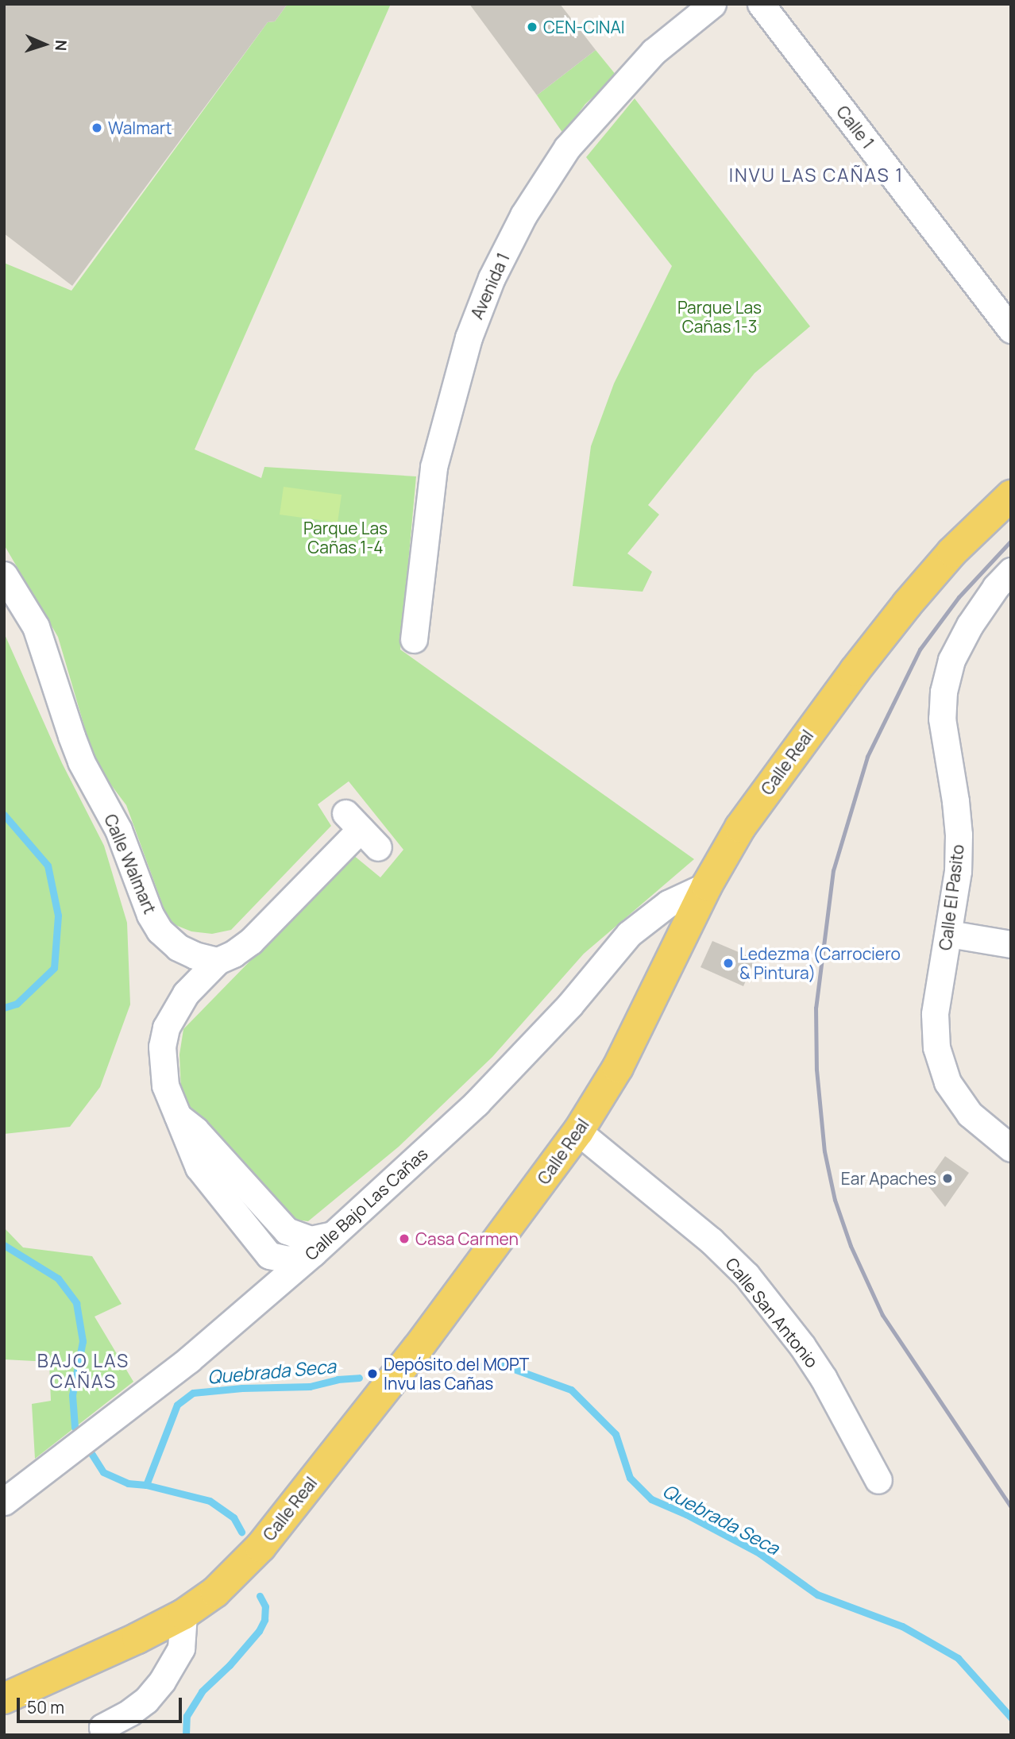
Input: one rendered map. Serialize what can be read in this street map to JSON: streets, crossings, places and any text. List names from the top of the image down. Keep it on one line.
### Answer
{"streets":{"main road":["Calle Real"],"street":["Calle 1","Avenida 1","Calle Walmart","Calle El Pasito","Calle Bajo Las Cañas","Calle San Antonio"]},"crossings":[["Calle Real","Calle Bajo Las Cañas"],["Calle Real","Calle San Antonio"]],"districts":["INVU LAS CAÑAS 1","BAJO LAS CAÑAS"],"water":["Quebrada Seca"],"parks":["Parque Las Cañas 1-3","Parque Las Cañas 1-4"],"places":["CEN-CINAI","Walmart","Ledezma (Carrociero & Pintura)","Ear Apaches","Casa Carmen","Depósito del MOPT Invu las Cañas"],"scale_bar":"50 m","north":"right"}
